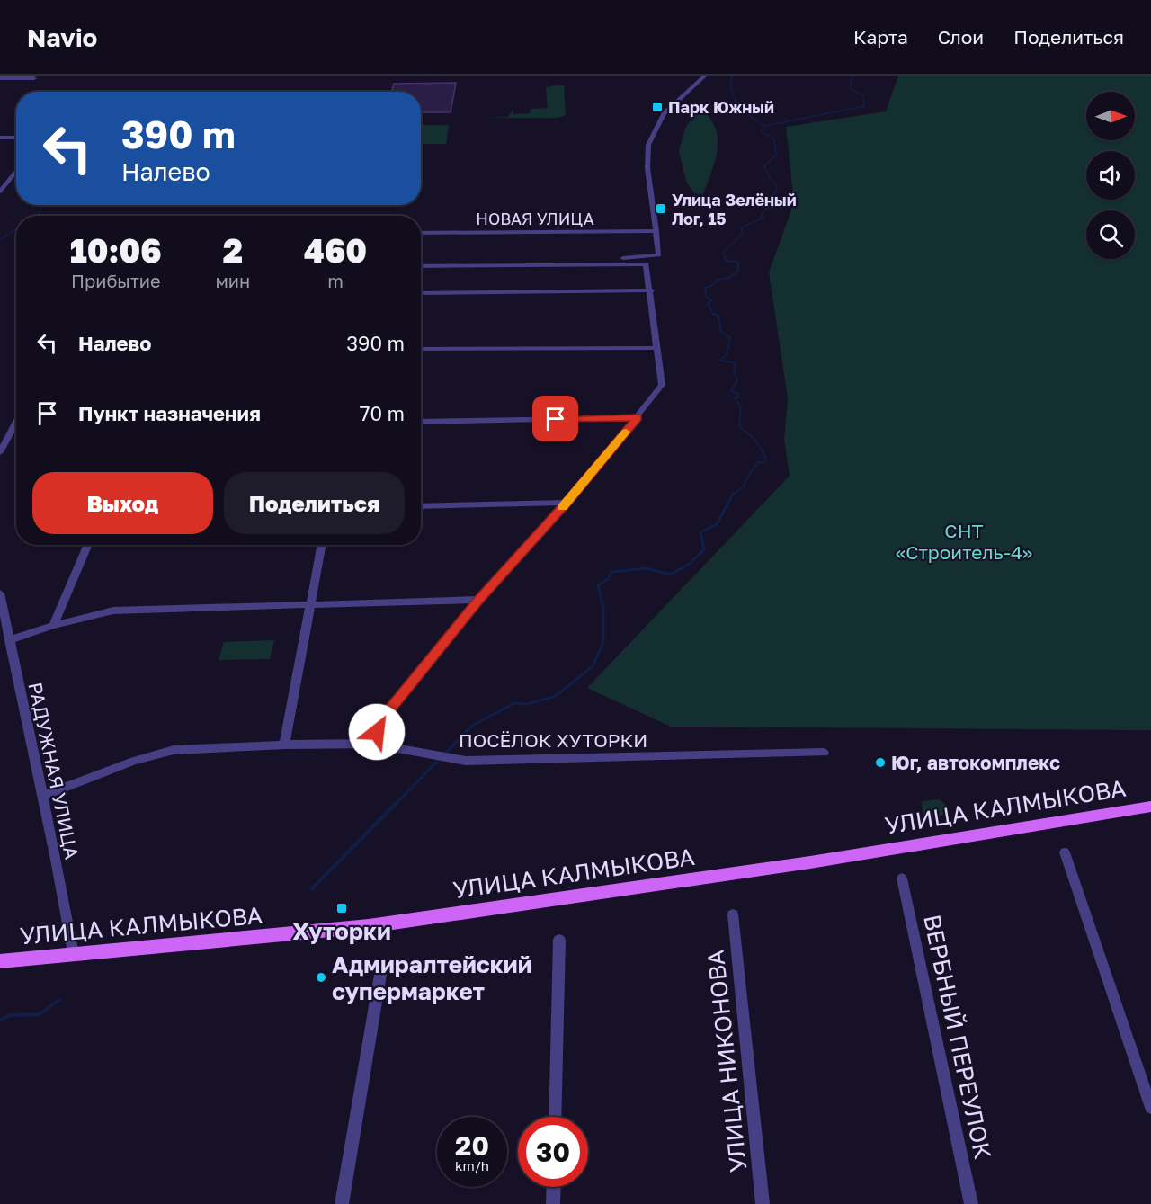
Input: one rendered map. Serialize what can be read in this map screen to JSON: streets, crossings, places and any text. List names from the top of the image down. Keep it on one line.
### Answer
{"streets":{"main road":["УЛИЦА КАЛМЫКОВА"],"street":["НОВАЯ УЛИЦА","ПОСЁЛОК ХУТОРКИ","РАДУЖНАЯ УЛИЦА","ВЕРБНЫЙ ПЕРЕУЛОК","УЛИЦА НИКОНОВА"]},"crossings":[["ПОСЁЛОК ХУТОРКИ","РАДУЖНАЯ УЛИЦА"],["РАДУЖНАЯ УЛИЦА","УЛИЦА КАЛМЫКОВА"]],"parks":["СНТ «Строитель-4»"],"places":{"transit":["Парк Южный","Улица Зелёный Лог, 15","Хуторки"],"other":["Юг, автокомплекс","Адмиралтейский супермаркет"]},"north":"right","page":{"header":"Navio","nav":["Карта","Слои","Поделиться"],"turn":["390 m","Налево"],"eta":["10:06","Прибытие","2","мин","460","m"],"list":[{"name":"Налево","value":"390 m"},{"name":"Пункт назначения","value":"70 m"}],"buttons":["Выход","Поделиться"],"speed":"20 km/h","limit":"30"}}
